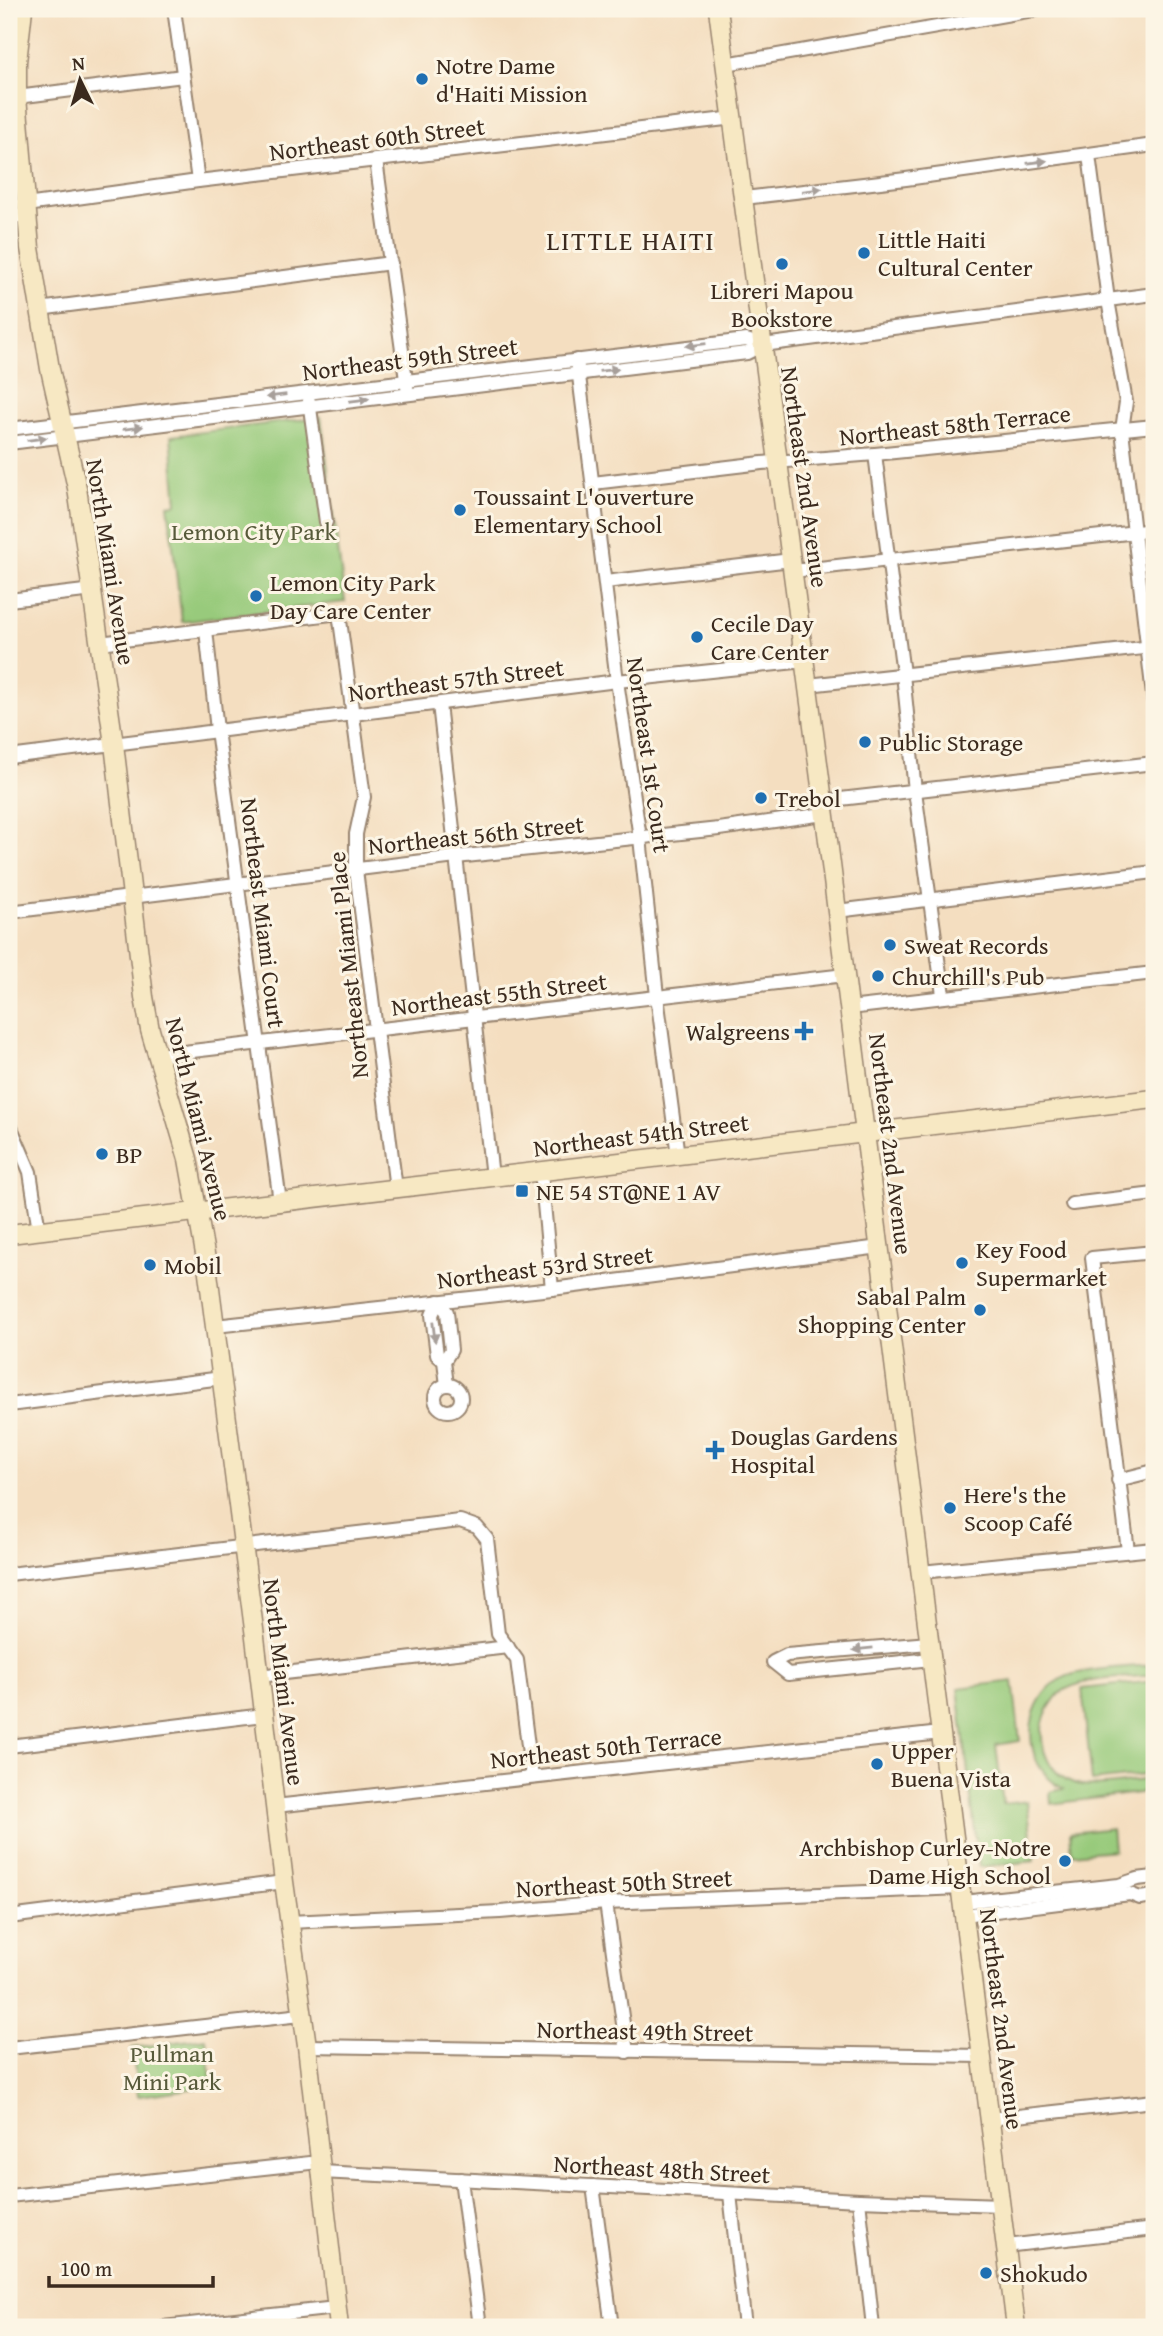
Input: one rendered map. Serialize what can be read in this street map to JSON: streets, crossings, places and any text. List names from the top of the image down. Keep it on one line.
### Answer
{"streets":{"main road":["Northeast 2nd Avenue","North Miami Avenue","Northeast 54th Street"],"street":["Northeast 60th Street","Northeast 59th Street","Northeast 58th Terrace","Northeast 57th Street","Northeast 1st Court","Northeast 56th Street","Northeast Miami Court","Northeast Miami Place","Northeast 55th Street","Northeast 53rd Street","Northeast 50th Terrace","Northeast 50th Street","Northeast 49th Street","Northeast 48th Street"]},"crossings":[["Northeast 60th Street","Northeast 2nd Avenue"],["Northeast 60th Street","North Miami Avenue"],["Northeast 59th Street","Northeast 2nd Avenue"],["Northeast 59th Street","North Miami Avenue"],["Northeast 59th Street","Northeast 1st Court"],["Northeast 58th Terrace","Northeast 2nd Avenue"],["Northeast 58th Terrace","Northeast 1st Court"],["Northeast 2nd Avenue","Northeast 57th Street"],["Northeast 2nd Avenue","Northeast 56th Street"],["Northeast 2nd Avenue","Northeast 55th Street"],["Northeast 2nd Avenue","Northeast 54th Street"],["Northeast 2nd Avenue","Northeast 53rd Street"],["Northeast 2nd Avenue","Northeast 50th Terrace"],["Northeast 2nd Avenue","Northeast 50th Street"],["Northeast 2nd Avenue","Northeast 49th Street"],["Northeast 2nd Avenue","Northeast 48th Street"],["North Miami Avenue","Northeast 57th Street"],["North Miami Avenue","Northeast 56th Street"],["North Miami Avenue","Northeast 55th Street"],["North Miami Avenue","Northeast 54th Street"],["North Miami Avenue","Northeast 53rd Street"],["North Miami Avenue","Northeast 50th Terrace"],["North Miami Avenue","Northeast 50th Street"],["North Miami Avenue","Northeast 49th Street"],["North Miami Avenue","Northeast 48th Street"],["Northeast 57th Street","Northeast 1st Court"],["Northeast 57th Street","Northeast Miami Court"],["Northeast 57th Street","Northeast Miami Place"],["Northeast 1st Court","Northeast 56th Street"],["Northeast 1st Court","Northeast 55th Street"],["Northeast 1st Court","Northeast 54th Street"],["Northeast 56th Street","Northeast Miami Court"],["Northeast 56th Street","Northeast Miami Place"],["Northeast Miami Court","Northeast Miami Place"],["Northeast Miami Court","Northeast 55th Street"],["Northeast Miami Court","Northeast 54th Street"],["Northeast Miami Place","Northeast 55th Street"],["Northeast Miami Place","Northeast 54th Street"]],"districts":["LITTLE HAITI"],"parks":["Lemon City Park","Pullman Mini Park"],"places":{"other":["Notre Dame d'Haiti Mission","Little Haiti Cultural Center","Libreri Mapou Bookstore","Toussaint L'ouverture Elementary School","Lemon City Park Day Care Center","Cecile Day Care Center","Public Storage","Trebol","Sweat Records","Churchill's Pub","BP","Key Food Supermarket","Mobil","Sabal Palm Shopping Center","Here's the Scoop Café","Upper Buena Vista","Archbishop Curley-Notre Dame High School","Shokudo"],"health":["Walgreens","Douglas Gardens Hospital"],"transit":["NE 54 ST@NE 1 AV"]},"scale_bar":"100 m","north":"top"}
